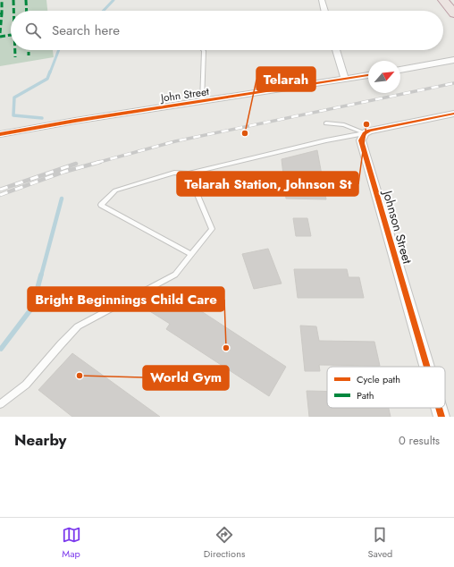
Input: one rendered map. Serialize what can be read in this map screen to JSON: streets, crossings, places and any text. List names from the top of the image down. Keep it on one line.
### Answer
{"streets":{"street":["John Street","Johnson Street"]},"places":["Telarah Station, Johnson St","Telarah","Bright Beginnings Child Care","World Gym"],"legend":["Cycle path","Path"],"north":"top right","page":{"search":"Search here","heading":["Nearby","0 results"],"nav":["Map","Directions","Saved"]}}
